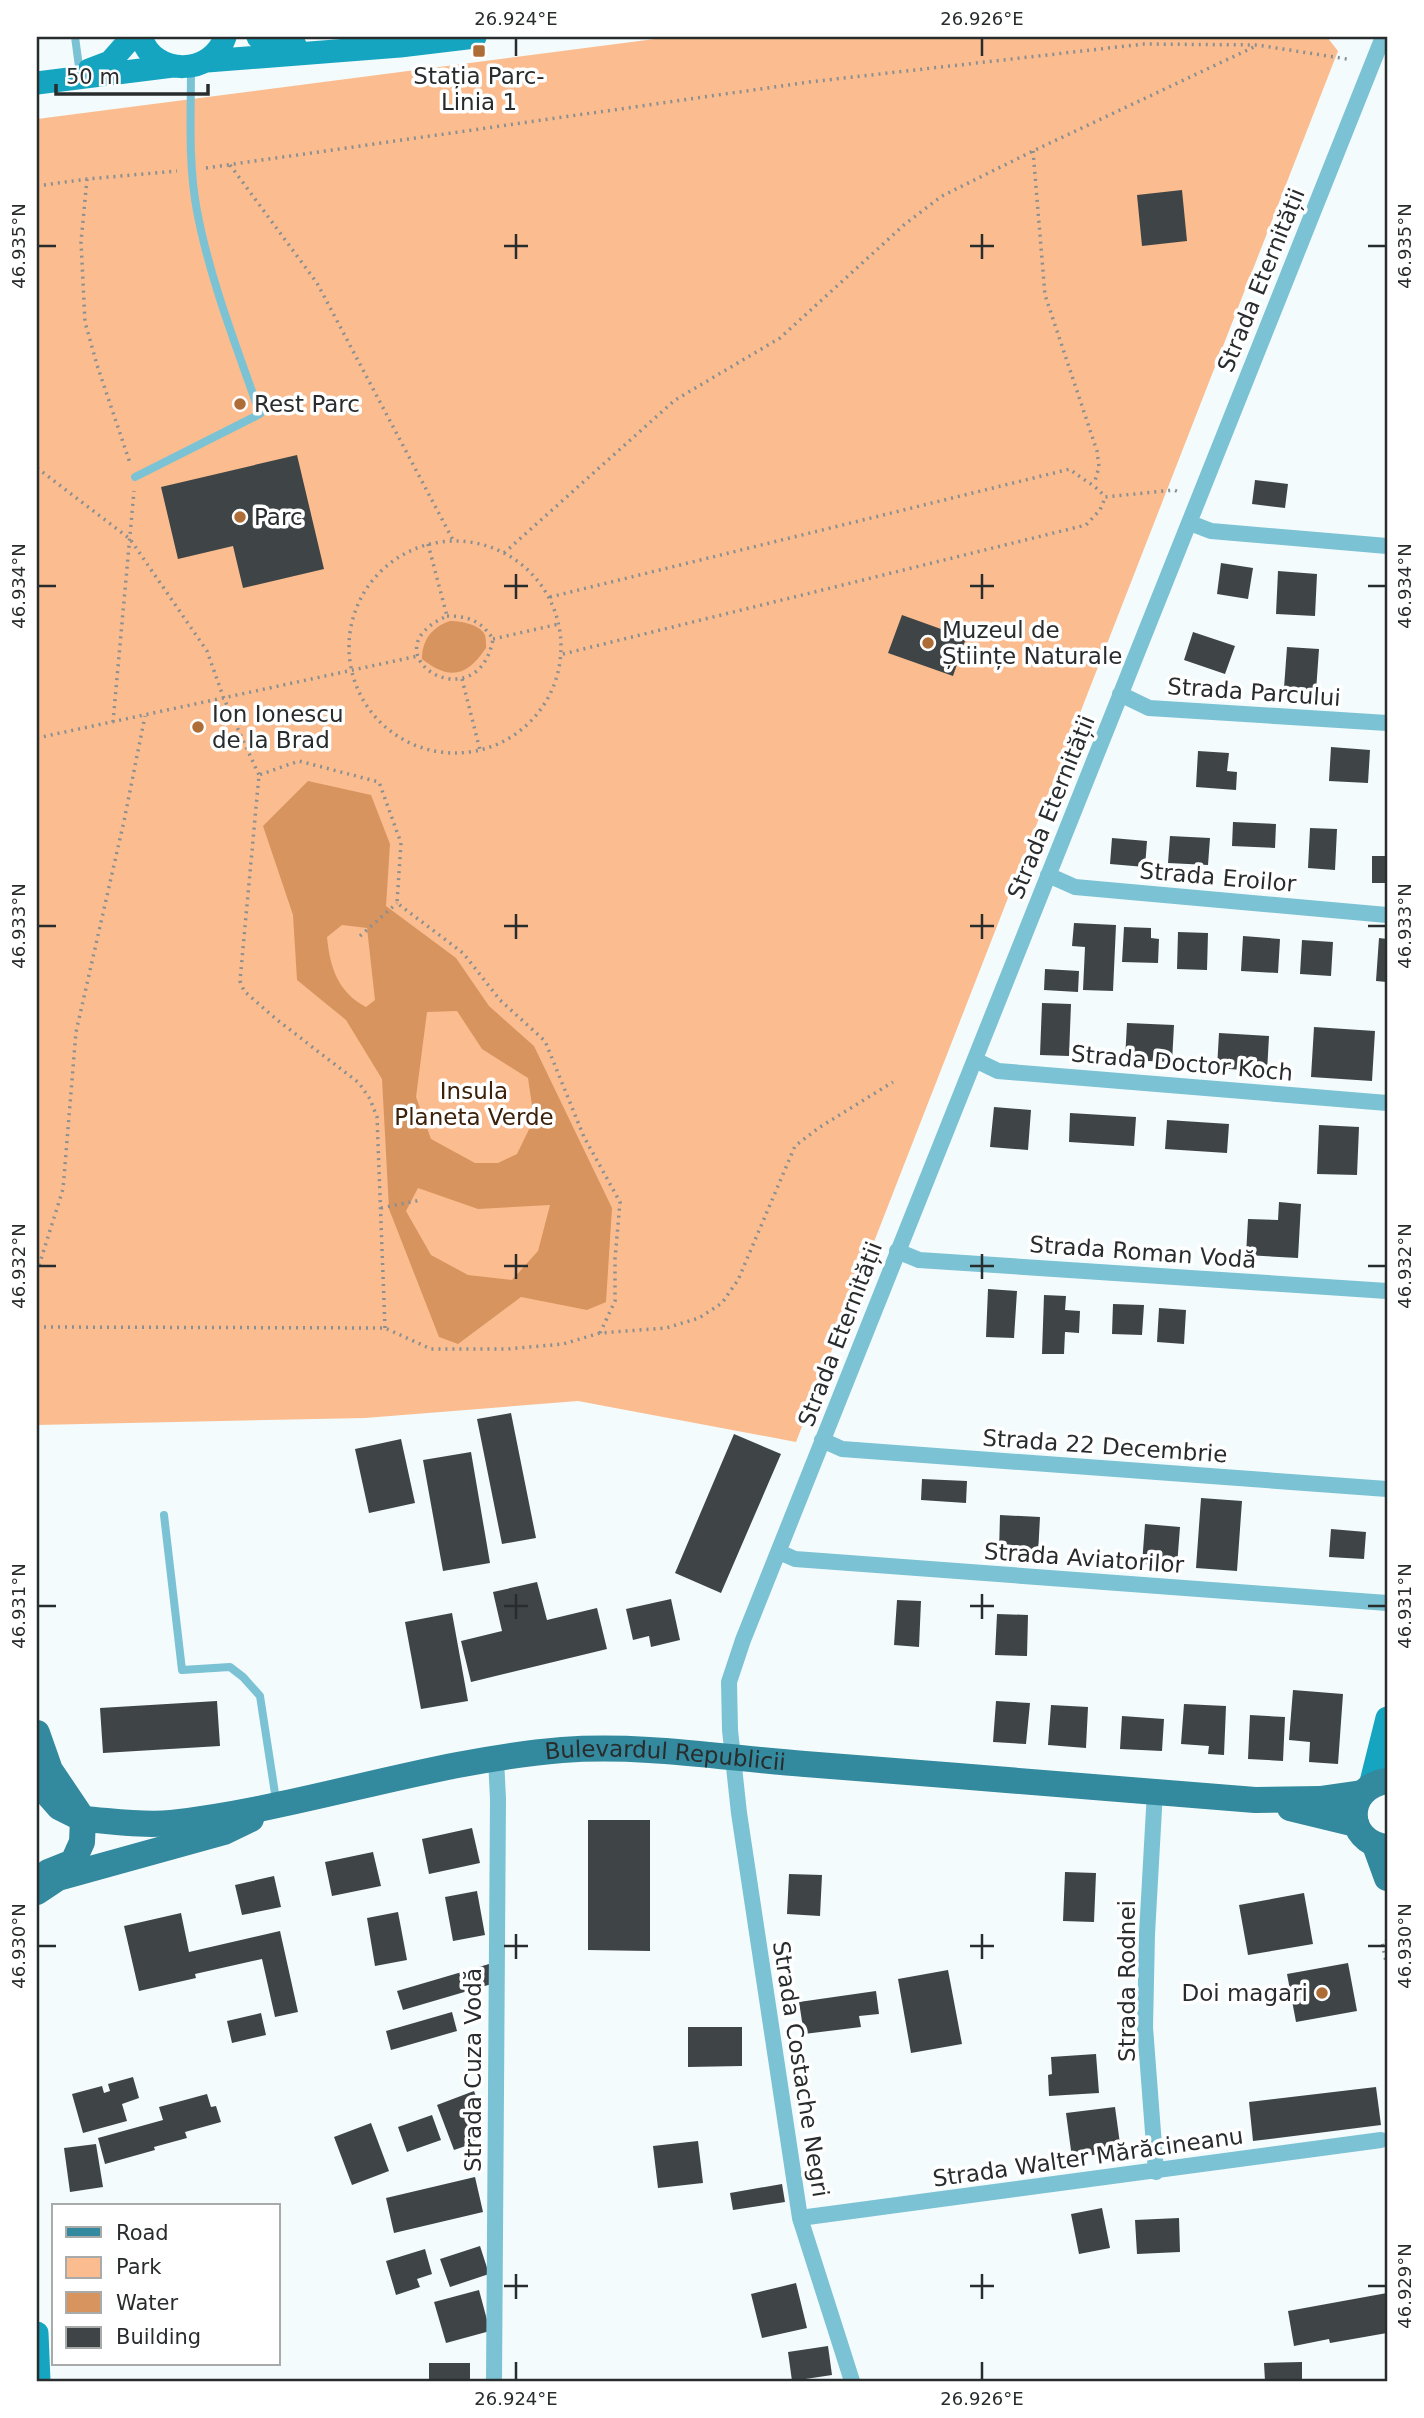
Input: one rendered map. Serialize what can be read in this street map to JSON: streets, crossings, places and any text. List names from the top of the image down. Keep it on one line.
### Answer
{"streets":{"main road":["Bulevardul Republicii"],"street":["Strada Eternității","Strada Parcului","Strada Eroilor","Strada Doctor Koch","Strada Roman Vodă","Strada 22 Decembrie","Strada Aviatorilor","Strada Rodnei","Strada Costache Negri","Strada Cuza Vodă","Strada Walter Mărăcineanu"]},"crossings":[["Strada Eternității","Strada Parcului"],["Strada Eternității","Strada Eroilor"],["Strada Eternității","Strada Doctor Koch"],["Strada Eternității","Strada Roman Vodă"],["Strada Eternității","Strada 22 Decembrie"],["Strada Eternității","Strada Aviatorilor"],["Strada Eternității","Bulevardul Republicii"],["Strada Eternității","Strada Costache Negri"],["Bulevardul Republicii","Strada Rodnei"],["Bulevardul Republicii","Strada Costache Negri"],["Bulevardul Republicii","Strada Cuza Vodă"],["Strada Rodnei","Strada Walter Mărăcineanu"],["Strada Costache Negri","Strada Walter Mărăcineanu"]],"parks":["Insula Planeta Verde"],"places":{"transit":["Stația Parc- Linia 1"],"other":["Rest Parc","Parc","Muzeul de Științe Naturale","Ion Ionescu de la Brad","Doi magari"]},"legend":["Road","Park","Water","Building"],"scale_bar":"50 m","coordinates":["26.924°E","26.926°E","46.935°N","46.934°N","46.933°N","46.932°N","46.931°N","46.930°N","46.929°N"]}
